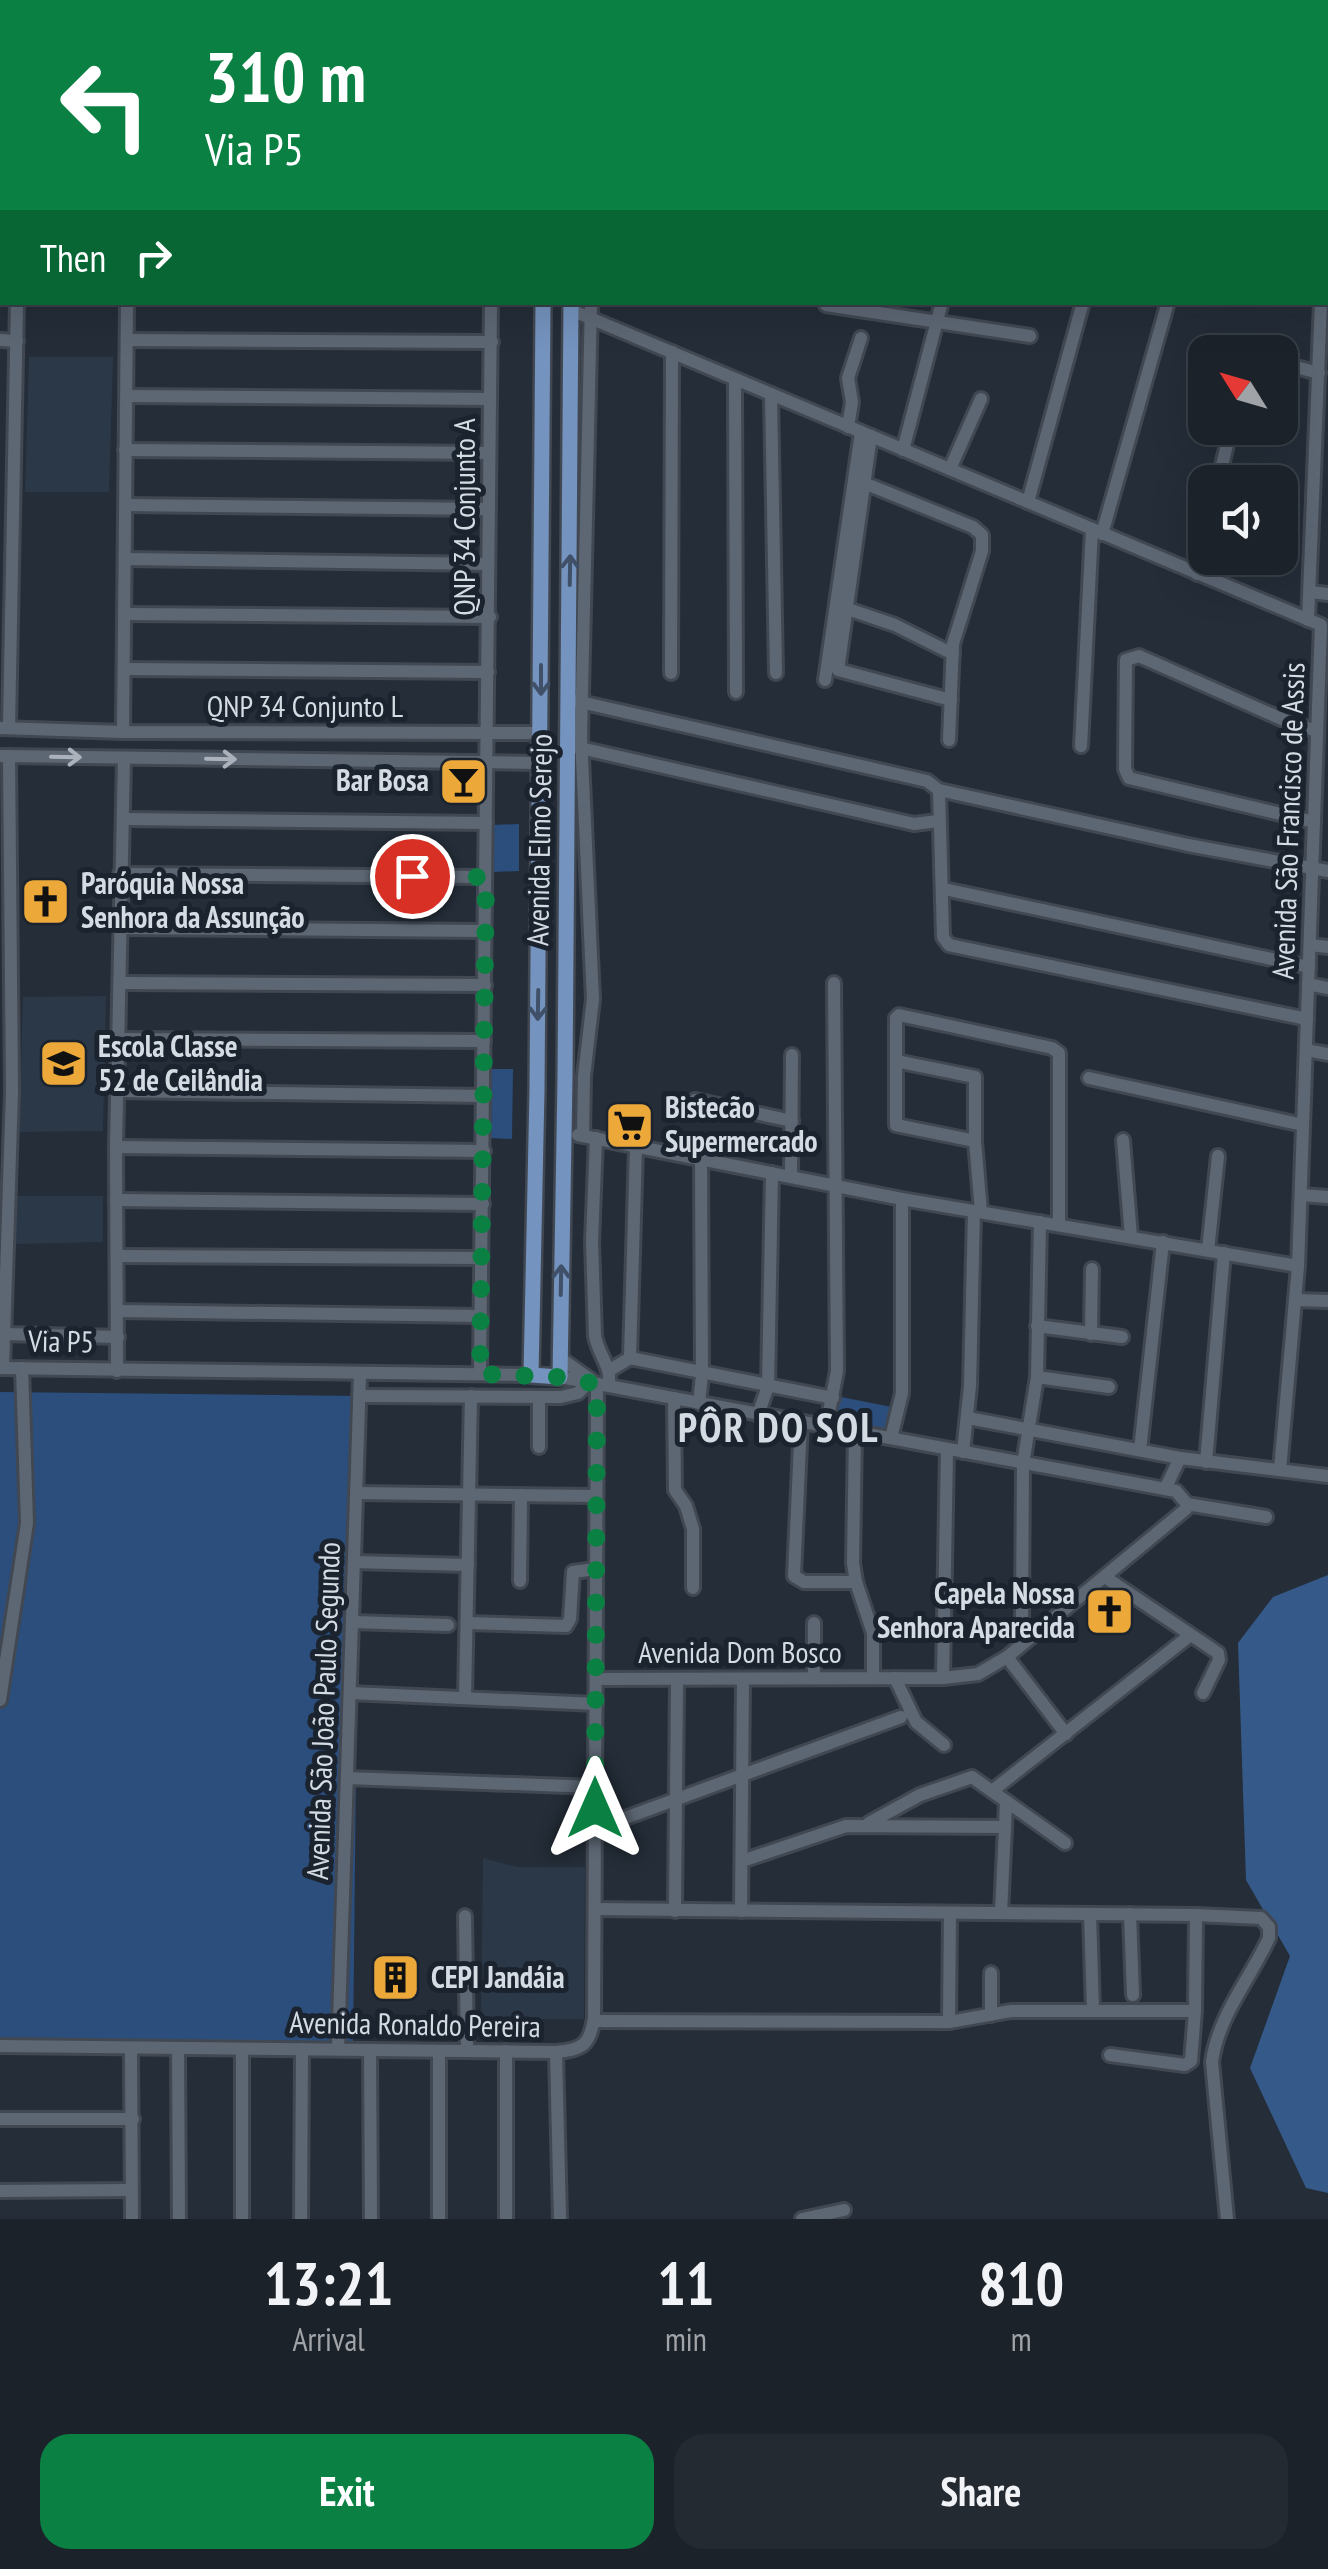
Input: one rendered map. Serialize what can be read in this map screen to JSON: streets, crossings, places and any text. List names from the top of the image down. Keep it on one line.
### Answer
{"streets":{"main road":["Avenida Elmo Serejo"],"street":["QNP 34 Conjunto A","QNP 34 Conjunto L","Avenida São Francisco de Assis","Via P5","Avenida Dom Bosco","Avenida São João Paulo Segundo","Avenida Ronaldo Pereira"]},"crossings":[["QNP 34 Conjunto A","QNP 34 Conjunto L"],["QNP 34 Conjunto A","Via P5"],["QNP 34 Conjunto L","Avenida Elmo Serejo"],["Avenida São Francisco de Assis","Avenida Elmo Serejo"],["Via P5","Avenida São João Paulo Segundo"],["Avenida São João Paulo Segundo","Avenida Ronaldo Pereira"]],"districts":["PÔR DO SOL"],"places":{"bar":["Bar Bosa"],"church":["Paróquia Nossa Senhora da Assunção","Capela Nossa Senhora Aparecida"],"school or university":["Escola Classe 52 de Ceilândia"],"supermarket":["Bistecão Supermercado"],"building":["CEPI Jandáia"]},"north":"top left","page":{"turn":["310 m","Via P5"],"then":"Then","eta":["13:21","Arrival","11","min","810","m"],"buttons":["Exit","Share"]}}
